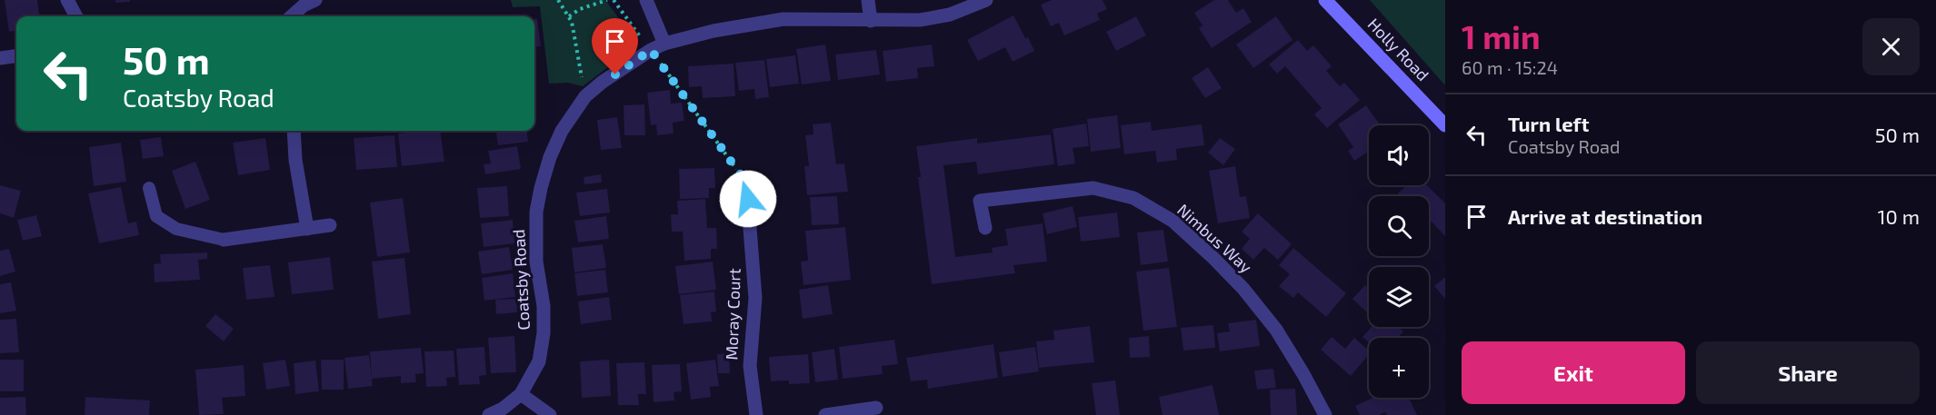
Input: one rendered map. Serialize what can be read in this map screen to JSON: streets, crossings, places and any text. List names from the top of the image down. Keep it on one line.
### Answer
{"streets":{"street":["Holly Road","Nimbus Way","Coatsby Road","Moray Court"]},"page":{"heading":["1 min","60 m · 15:24"],"turn":["50 m","Coatsby Road"],"list":[{"name":"Turn left","note":"Coatsby Road","value":"50 m"},{"name":"Arrive at destination","value":"10 m"}],"map_buttons":"+","buttons":["Exit","Share"]}}
